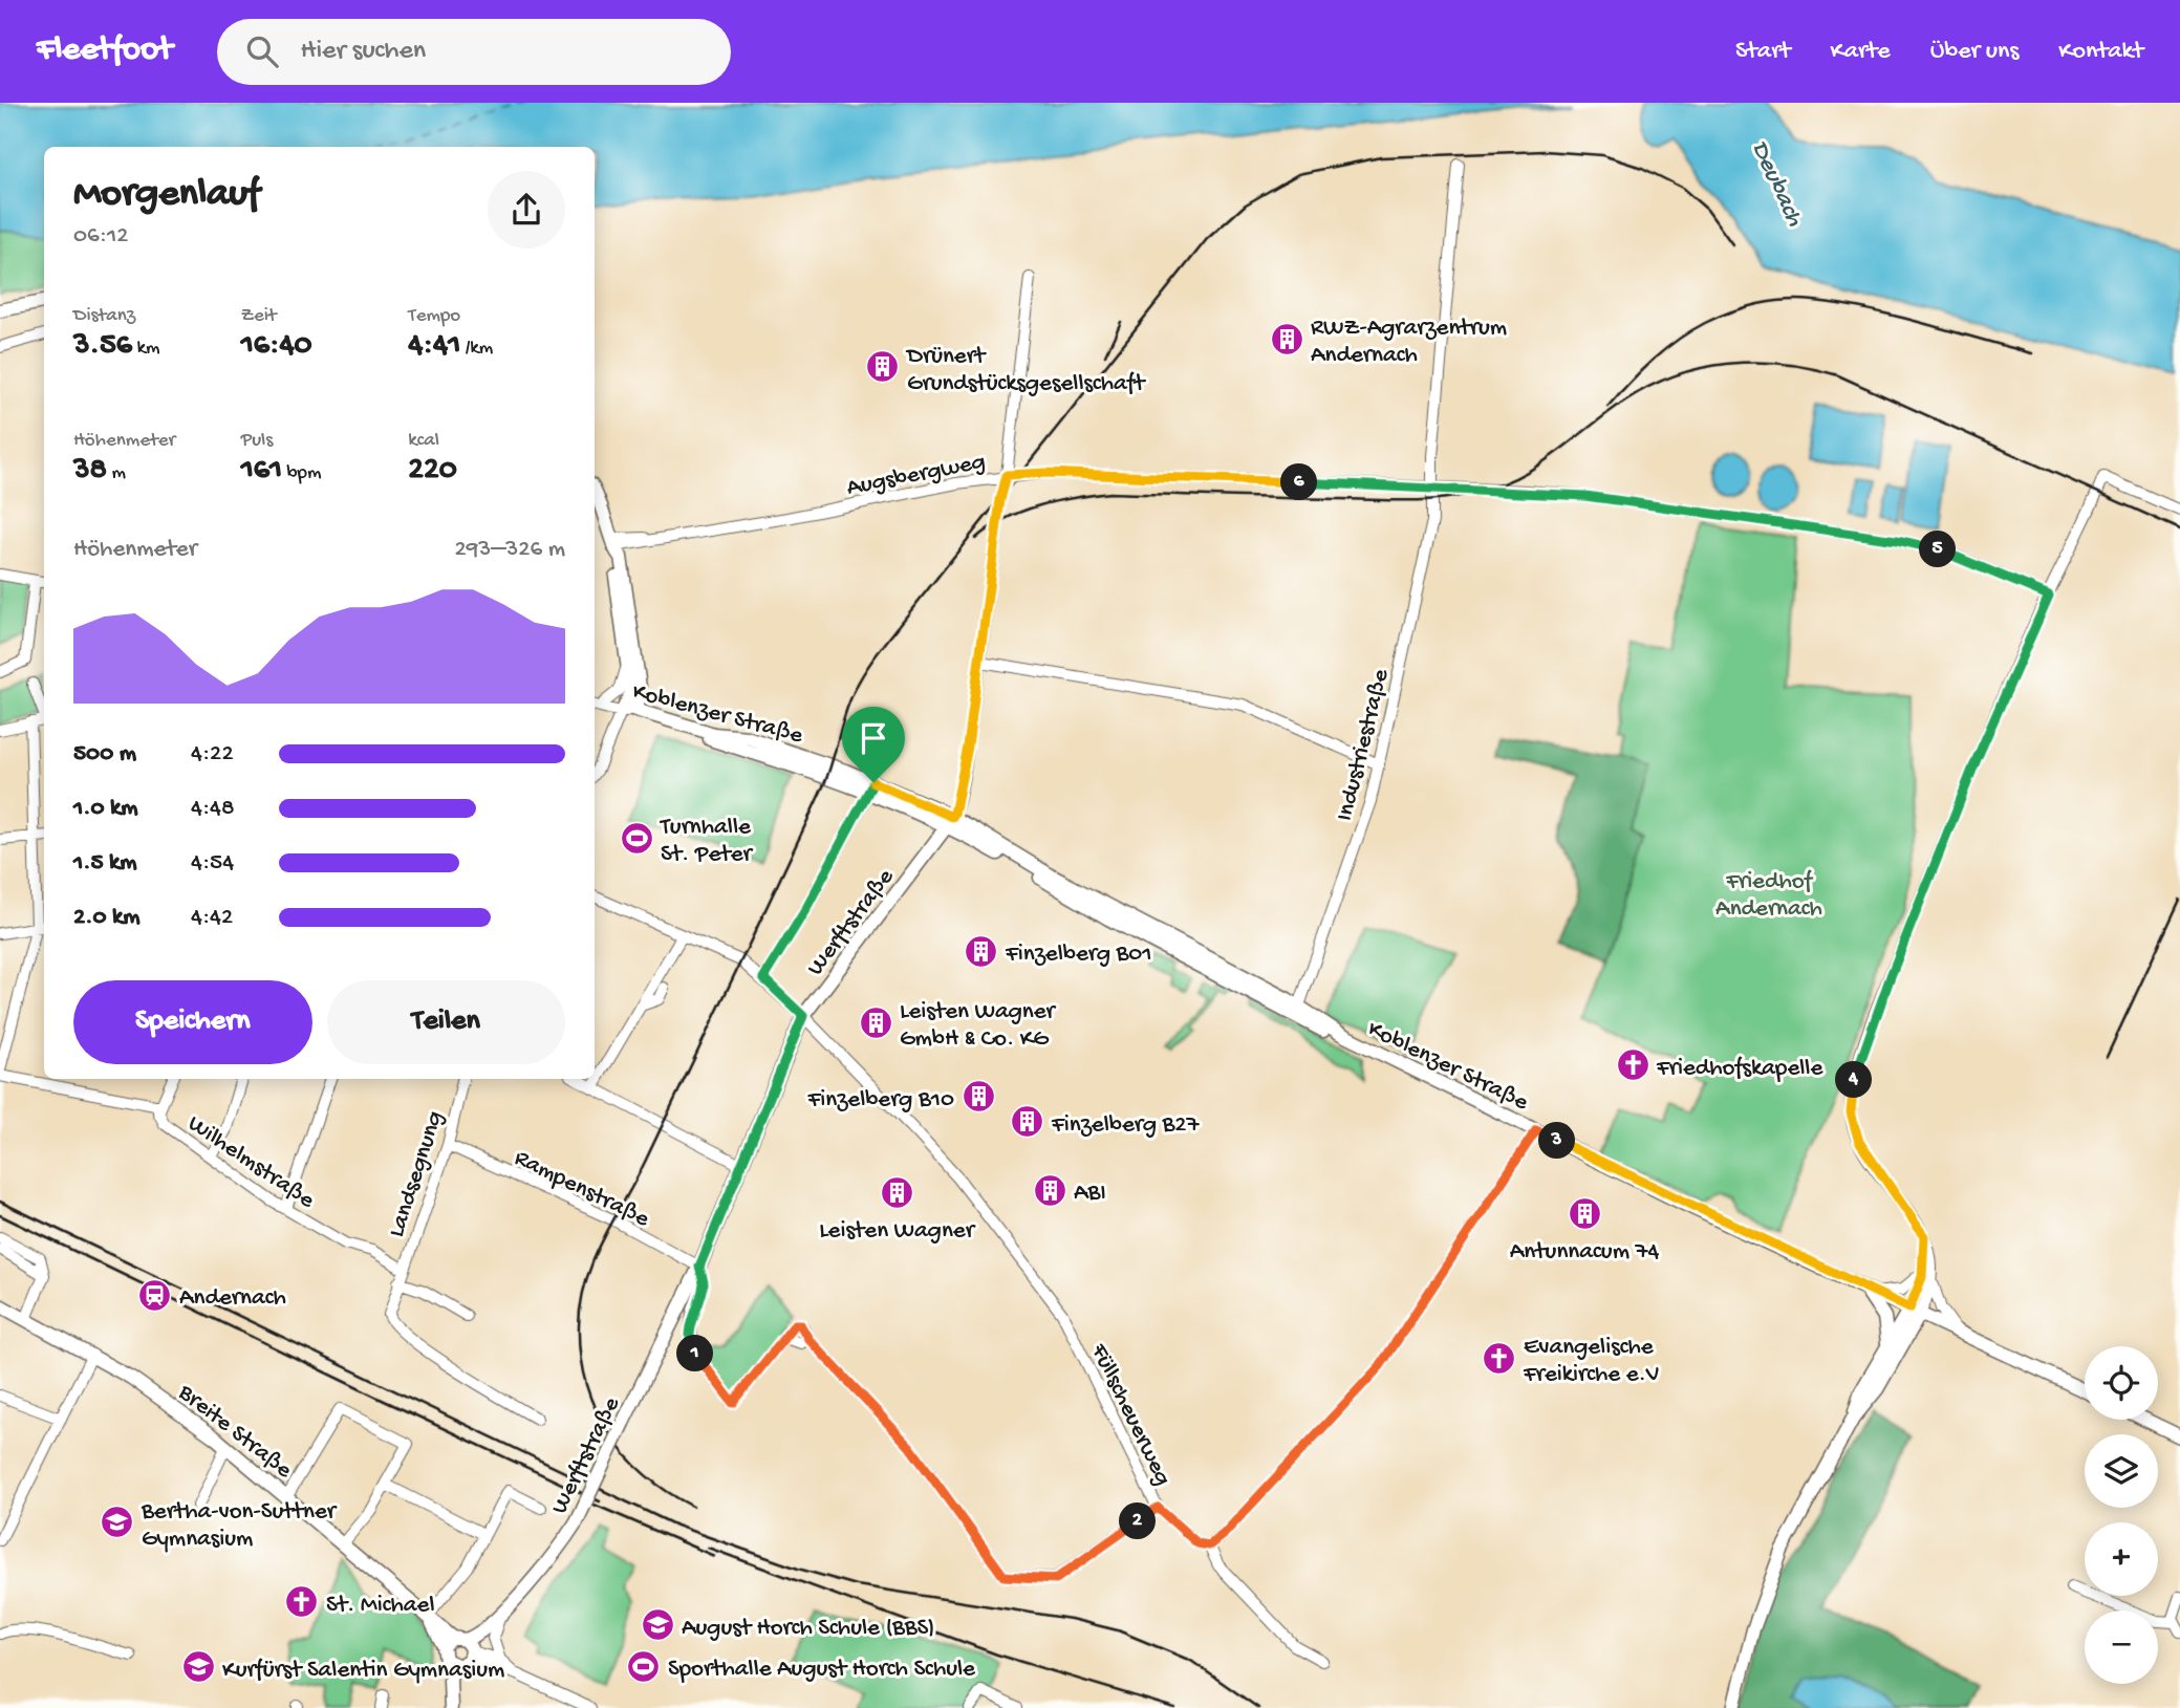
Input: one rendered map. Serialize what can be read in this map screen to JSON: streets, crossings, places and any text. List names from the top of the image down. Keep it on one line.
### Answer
{"streets":{"street":["Augsbergweg","Koblenzer Straße","Industriestraße","Werftstraße","Wilhelmstraße","Landsegnung","Rampenstraße","Füllscheuerweg","Breite Straße"]},"crossings":[["Augsbergweg","Industriestraße"],["Augsbergweg","Werftstraße"],["Koblenzer Straße","Industriestraße"],["Koblenzer Straße","Werftstraße"],["Werftstraße","Rampenstraße"],["Werftstraße","Füllscheuerweg"],["Werftstraße","Breite Straße"],["Wilhelmstraße","Landsegnung"],["Landsegnung","Rampenstraße"]],"water":["Deubach"],"parks":["Friedhof Andernach"],"places":{"building":["RWZ-Agrarzentrum Andernach","Drünert Grundstücksgesellschaft","Finzelberg B01","Leisten Wagner GmbH & Co. KG","Finzelberg B10","Finzelberg B27","ABI","Leisten Wagner","Antunnacum 74"],"sports":["Turnhalle St. Peter","Sporthalle August Horch Schule"],"church":["Friedhofskapelle","Evangelische Freikirche e.V","St. Michael"],"station":["Andernach"],"school or university":["Bertha-von-Suttner Gymnasium","August Horch Schule (BBS)","Kurfürst Salentin Gymnasium"]},"page":{"header":"Fleetfoot","search":"Hier suchen","nav":["Start","Karte","Über uns","Kontakt"],"heading":["Morgenlauf","06:12"],"stats":[["Distanz","3.56 km"],["Zeit","16:40"],["Tempo","4:41 /km"],["Höhenmeter","38 m"],["Puls","161 bpm"],["kcal","220"]],"pins":["6","5","4","3","1","2"],"chart":["Höhenmeter","293–326 m"],"list":[{"name":"500 m","note":"4:22"},{"name":"1.0 km","note":"4:48"},{"name":"1.5 km","note":"4:54"},{"name":"2.0 km","note":"4:42"}],"buttons":["Speichern","Teilen"],"map_buttons":["+","−"]}}
